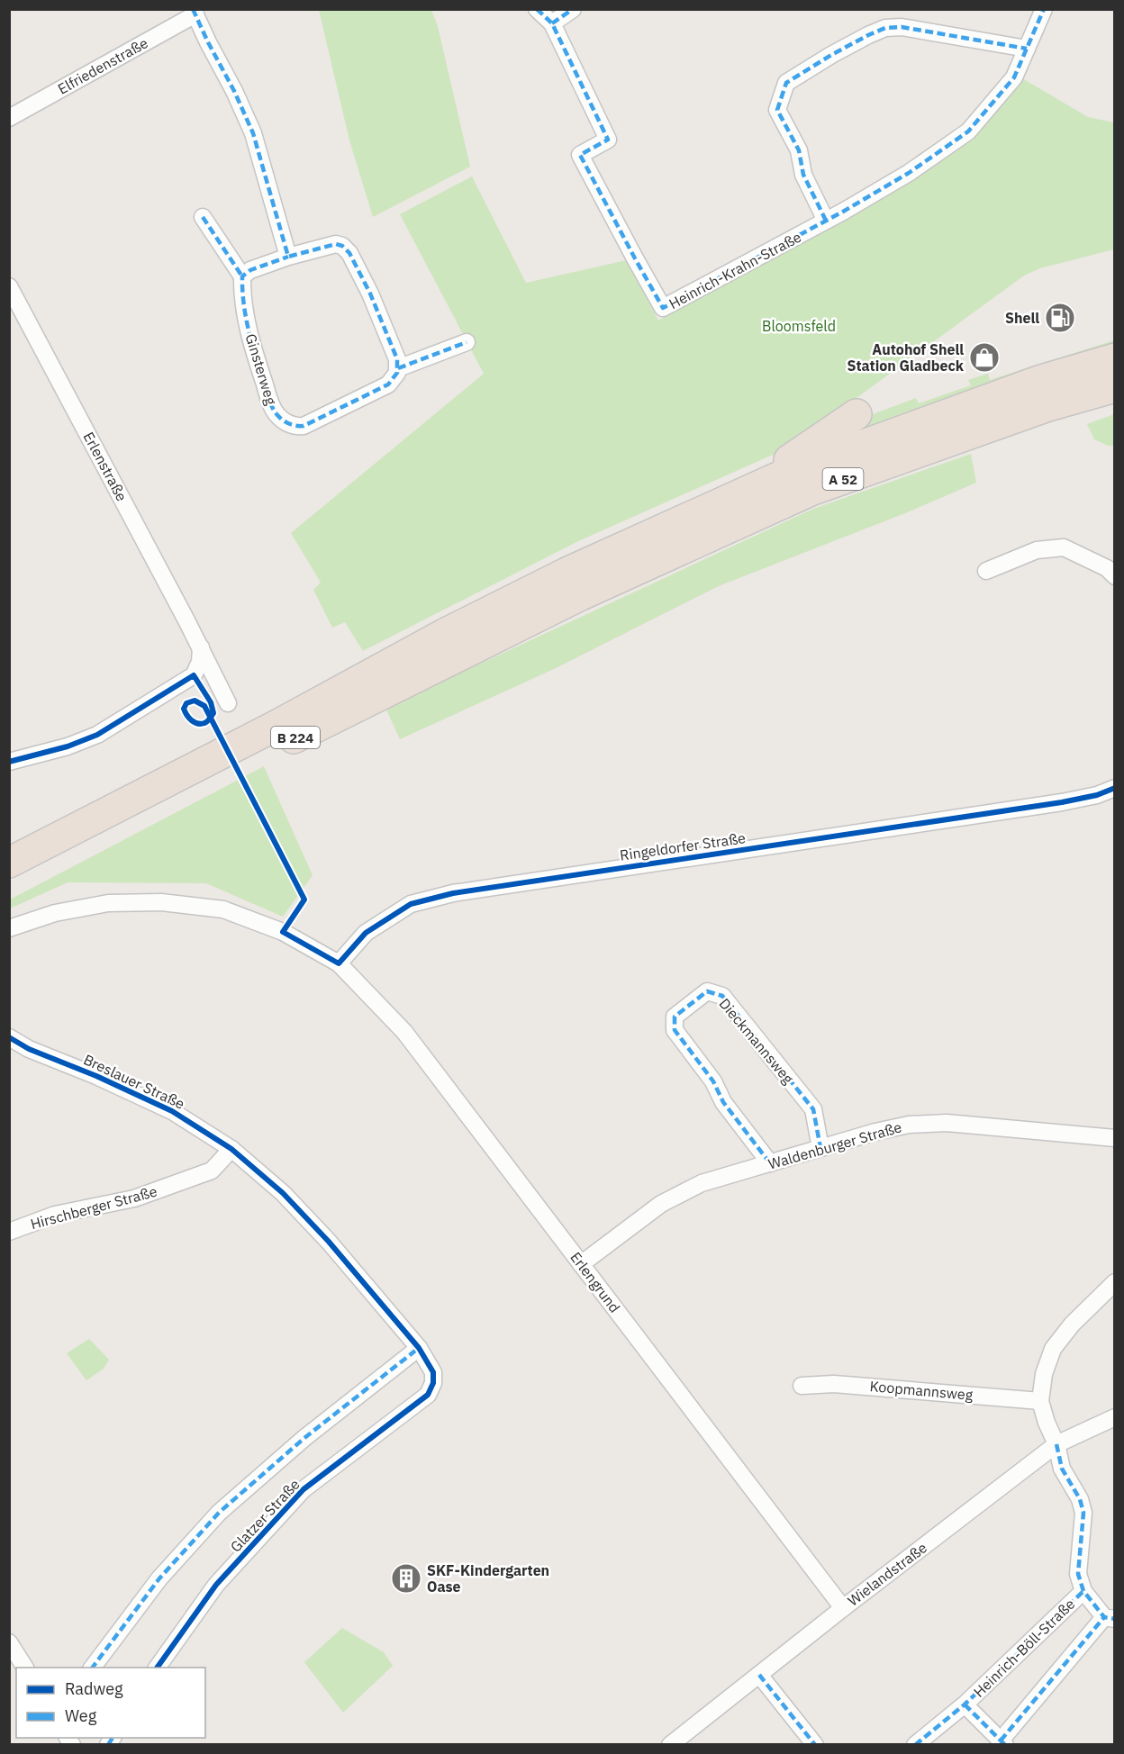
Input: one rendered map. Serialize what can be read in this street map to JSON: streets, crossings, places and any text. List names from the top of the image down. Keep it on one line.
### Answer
{"streets":{"highway":["A 52","B 224"],"street":["Elfriedenstraße","Heinrich-Krahn-Straße","Ginsterweg","Erlenstraße","Ringeldorfer Straße","Dieckmannsweg","Breslauer Straße","Waldenburger Straße","Hirschberger Straße","Erlengrund","Koopmannsweg","Glatzer Straße","Wielandstraße","Heinrich-Böll-Straße"]},"crossings":[["A 52","B 224"],["Ringeldorfer Straße","Erlengrund"],["Dieckmannsweg","Waldenburger Straße"],["Breslauer Straße","Hirschberger Straße"],["Breslauer Straße","Glatzer Straße"],["Waldenburger Straße","Erlengrund"],["Erlengrund","Wielandstraße"]],"parks":["Bloomsfeld"],"places":{"fuel station":["Shell"],"shop":["Autohof Shell Station Gladbeck"],"building":["SKF-Kindergarten Oase"]},"legend":["Radweg","Weg"]}
